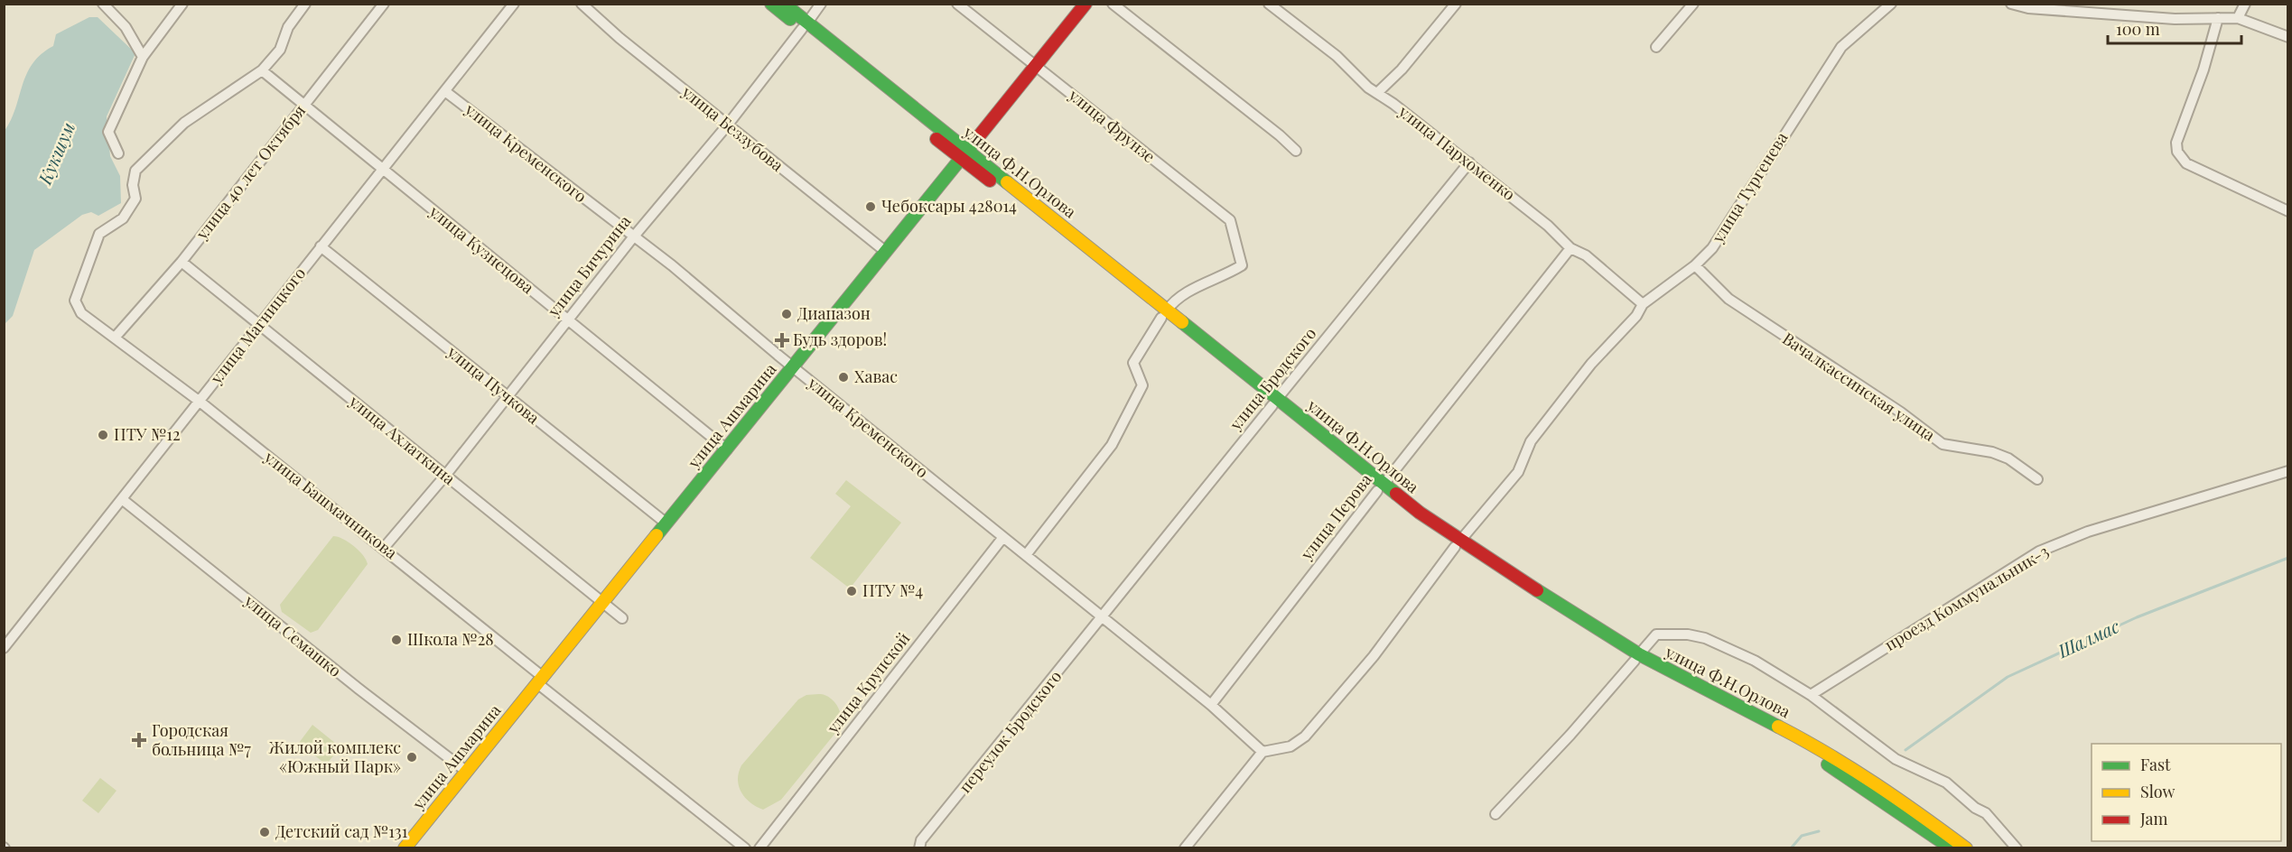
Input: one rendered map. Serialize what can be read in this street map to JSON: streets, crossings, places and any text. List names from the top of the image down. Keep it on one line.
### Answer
{"streets":{"street":["улица Фрунзе","улица Беззубова","улица Кременского","улица Пархоменко","улица 40 лет Октября","улица Ф.Н.Орлова","улица Тургенева","улица Кузнецова","улица Бичурина","улица Магницкого","улица Бродского","улица Пучкова","Вачалкассинская улица","улица Ашмарина","улица Ахлаткина","улица Башмачникова","улица Перова","проезд Коммунальник-3","улица Семашко","улица Крупской","переулок Бродского"]},"crossings":[["улица Фрунзе","улица Ф.Н.Орлова"],["улица Фрунзе","улица Ашмарина"],["улица Беззубова","улица Бичурина"],["улица Беззубова","улица Ашмарина"],["улица Кременского","улица Тургенева"],["улица Кременского","улица Бичурина"],["улица Кременского","улица Магницкого"],["улица Кременского","улица Бродского"],["улица Кременского","улица Ашмарина"],["улица Кременского","улица Перова"],["улица Кременского","улица Крупской"],["улица Кременского","переулок Бродского"],["улица Пархоменко","улица Тургенева"],["улица Пархоменко","улица Бродского"],["улица Пархоменко","улица Перова"],["улица 40 лет Октября","улица Кузнецова"],["улица 40 лет Октября","улица Ахлаткина"],["улица 40 лет Октября","улица Башмачникова"],["улица Ф.Н.Орлова","улица Тургенева"],["улица Ф.Н.Орлова","улица Бичурина"],["улица Ф.Н.Орлова","улица Бродского"],["улица Ф.Н.Орлова","улица Ашмарина"],["улица Ф.Н.Орлова","улица Перова"],["улица Тургенева","Вачалкассинская улица"],["улица Кузнецова","улица Бичурина"],["улица Кузнецова","улица Магницкого"],["улица Кузнецова","улица Ашмарина"],["улица Кузнецова","улица Башмачникова"],["улица Бичурина","улица Пучкова"],["улица Бичурина","улица Ахлаткина"],["улица Бичурина","улица Башмачникова"],["улица Магницкого","улица Пучкова"],["улица Магницкого","улица Ахлаткина"],["улица Магницкого","улица Башмачникова"],["улица Магницкого","улица Семашко"],["улица Бродского","переулок Бродского"],["улица Пучкова","улица Ашмарина"],["улица Ашмарина","улица Ахлаткина"],["улица Ашмарина","улица Башмачникова"],["улица Ашмарина","улица Семашко"]],"water":["Кукшум","Шалмас"],"places":{"other":["Чебоксары 428014","Диапазон","Хавас","ПТУ №12","ПТУ №4","Школа №28","Жилой комплекс «Южный Парк»","Детский сад №131"],"health":["Будь здоров!","Городская больница №7"]},"legend":["Fast","Slow","Jam"],"scale_bar":"100 m"}
